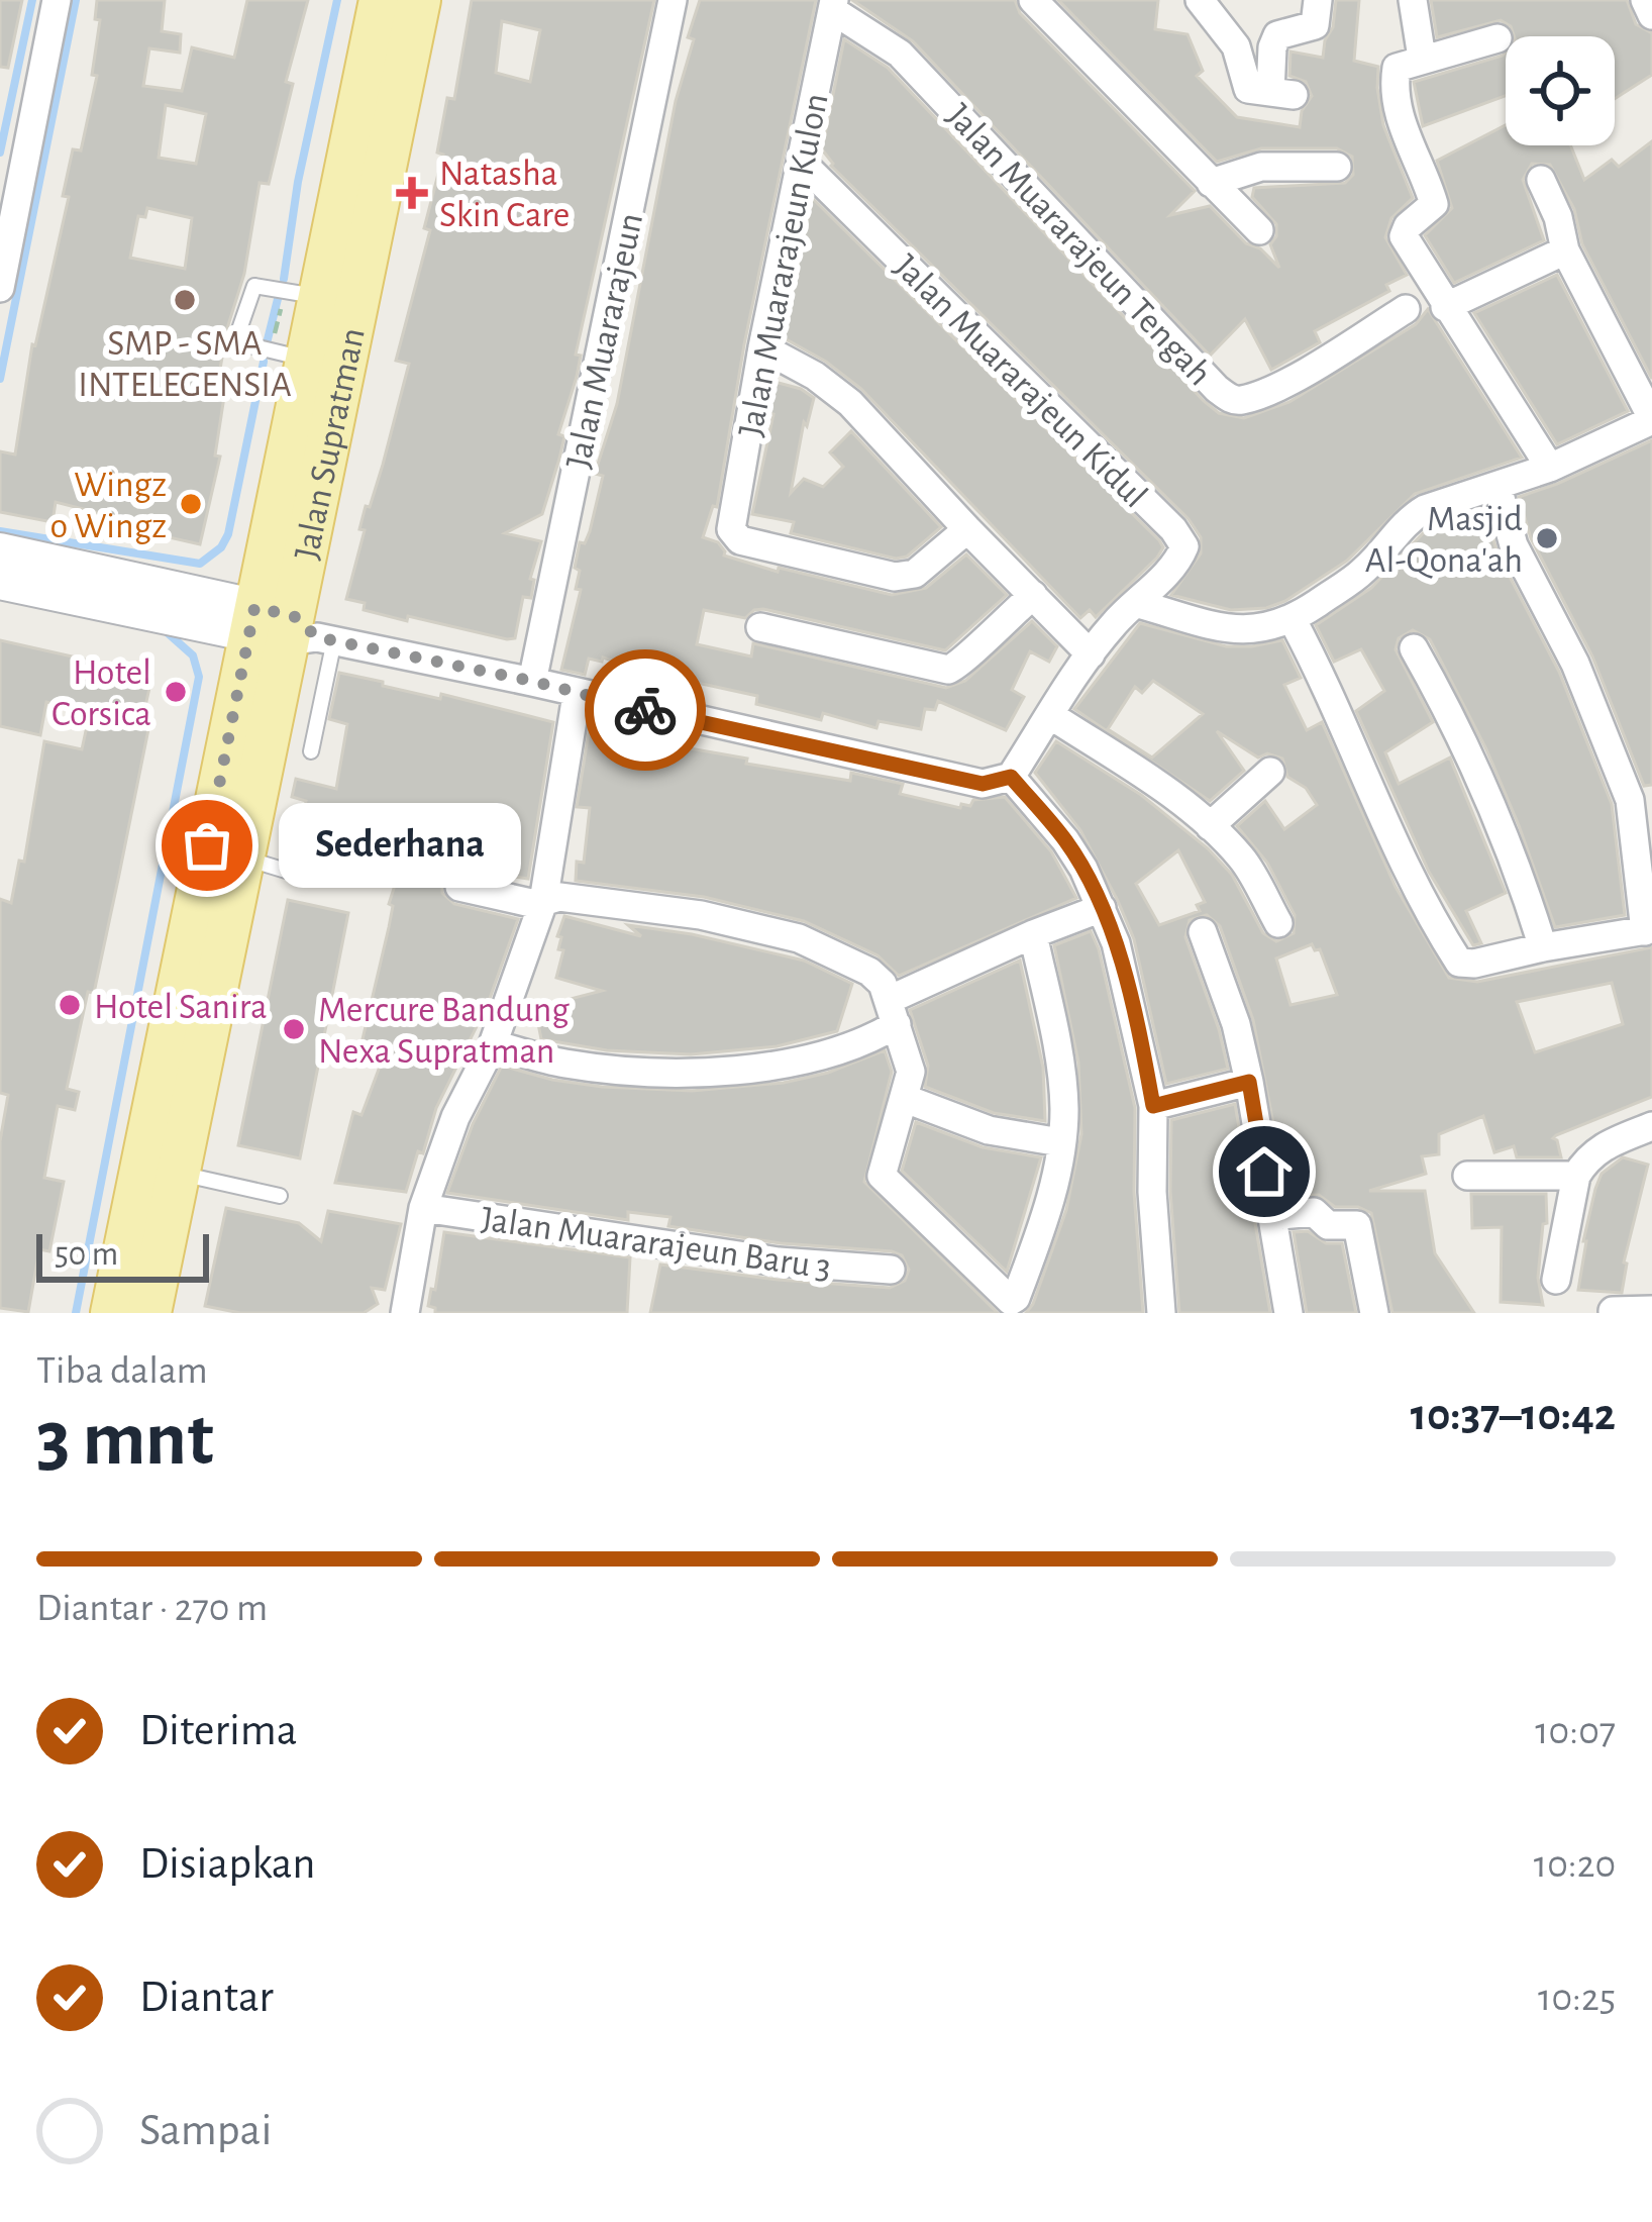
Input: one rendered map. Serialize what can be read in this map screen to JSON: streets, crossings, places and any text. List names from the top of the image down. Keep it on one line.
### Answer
{"streets":{"main road":["Jalan Supratman"],"street":["Jalan Muararajeun Tengah","Jalan Muararajeun Kulon","Jalan Muararajeun","Jalan Muararajeun Kidul","Jalan Muararajeun Baru 3"]},"crossings":[["Jalan Muararajeun Tengah","Jalan Muararajeun Kulon"],["Jalan Muararajeun Kulon","Jalan Muararajeun Kidul"]],"places":{"health":["Natasha Skin Care"],"other":["SMP - SMA INTELEGENSIA","Wingz o Wingz","Masjid Al-Qona'ah","Hotel Corsica","Sederhana","Hotel Sanira","Mercure Bandung Nexa Supratman"]},"scale_bar":"50 m","page":{"bubble":"Sederhana","scale":"50 m","heading":["3 mnt","Tiba dalam","10:37–10:42"],"bar":"Diantar · 270 m","list":[["Diterima","10:07"],["Disiapkan","10:20"],["Diantar","10:25"],"Sampai"]}}
